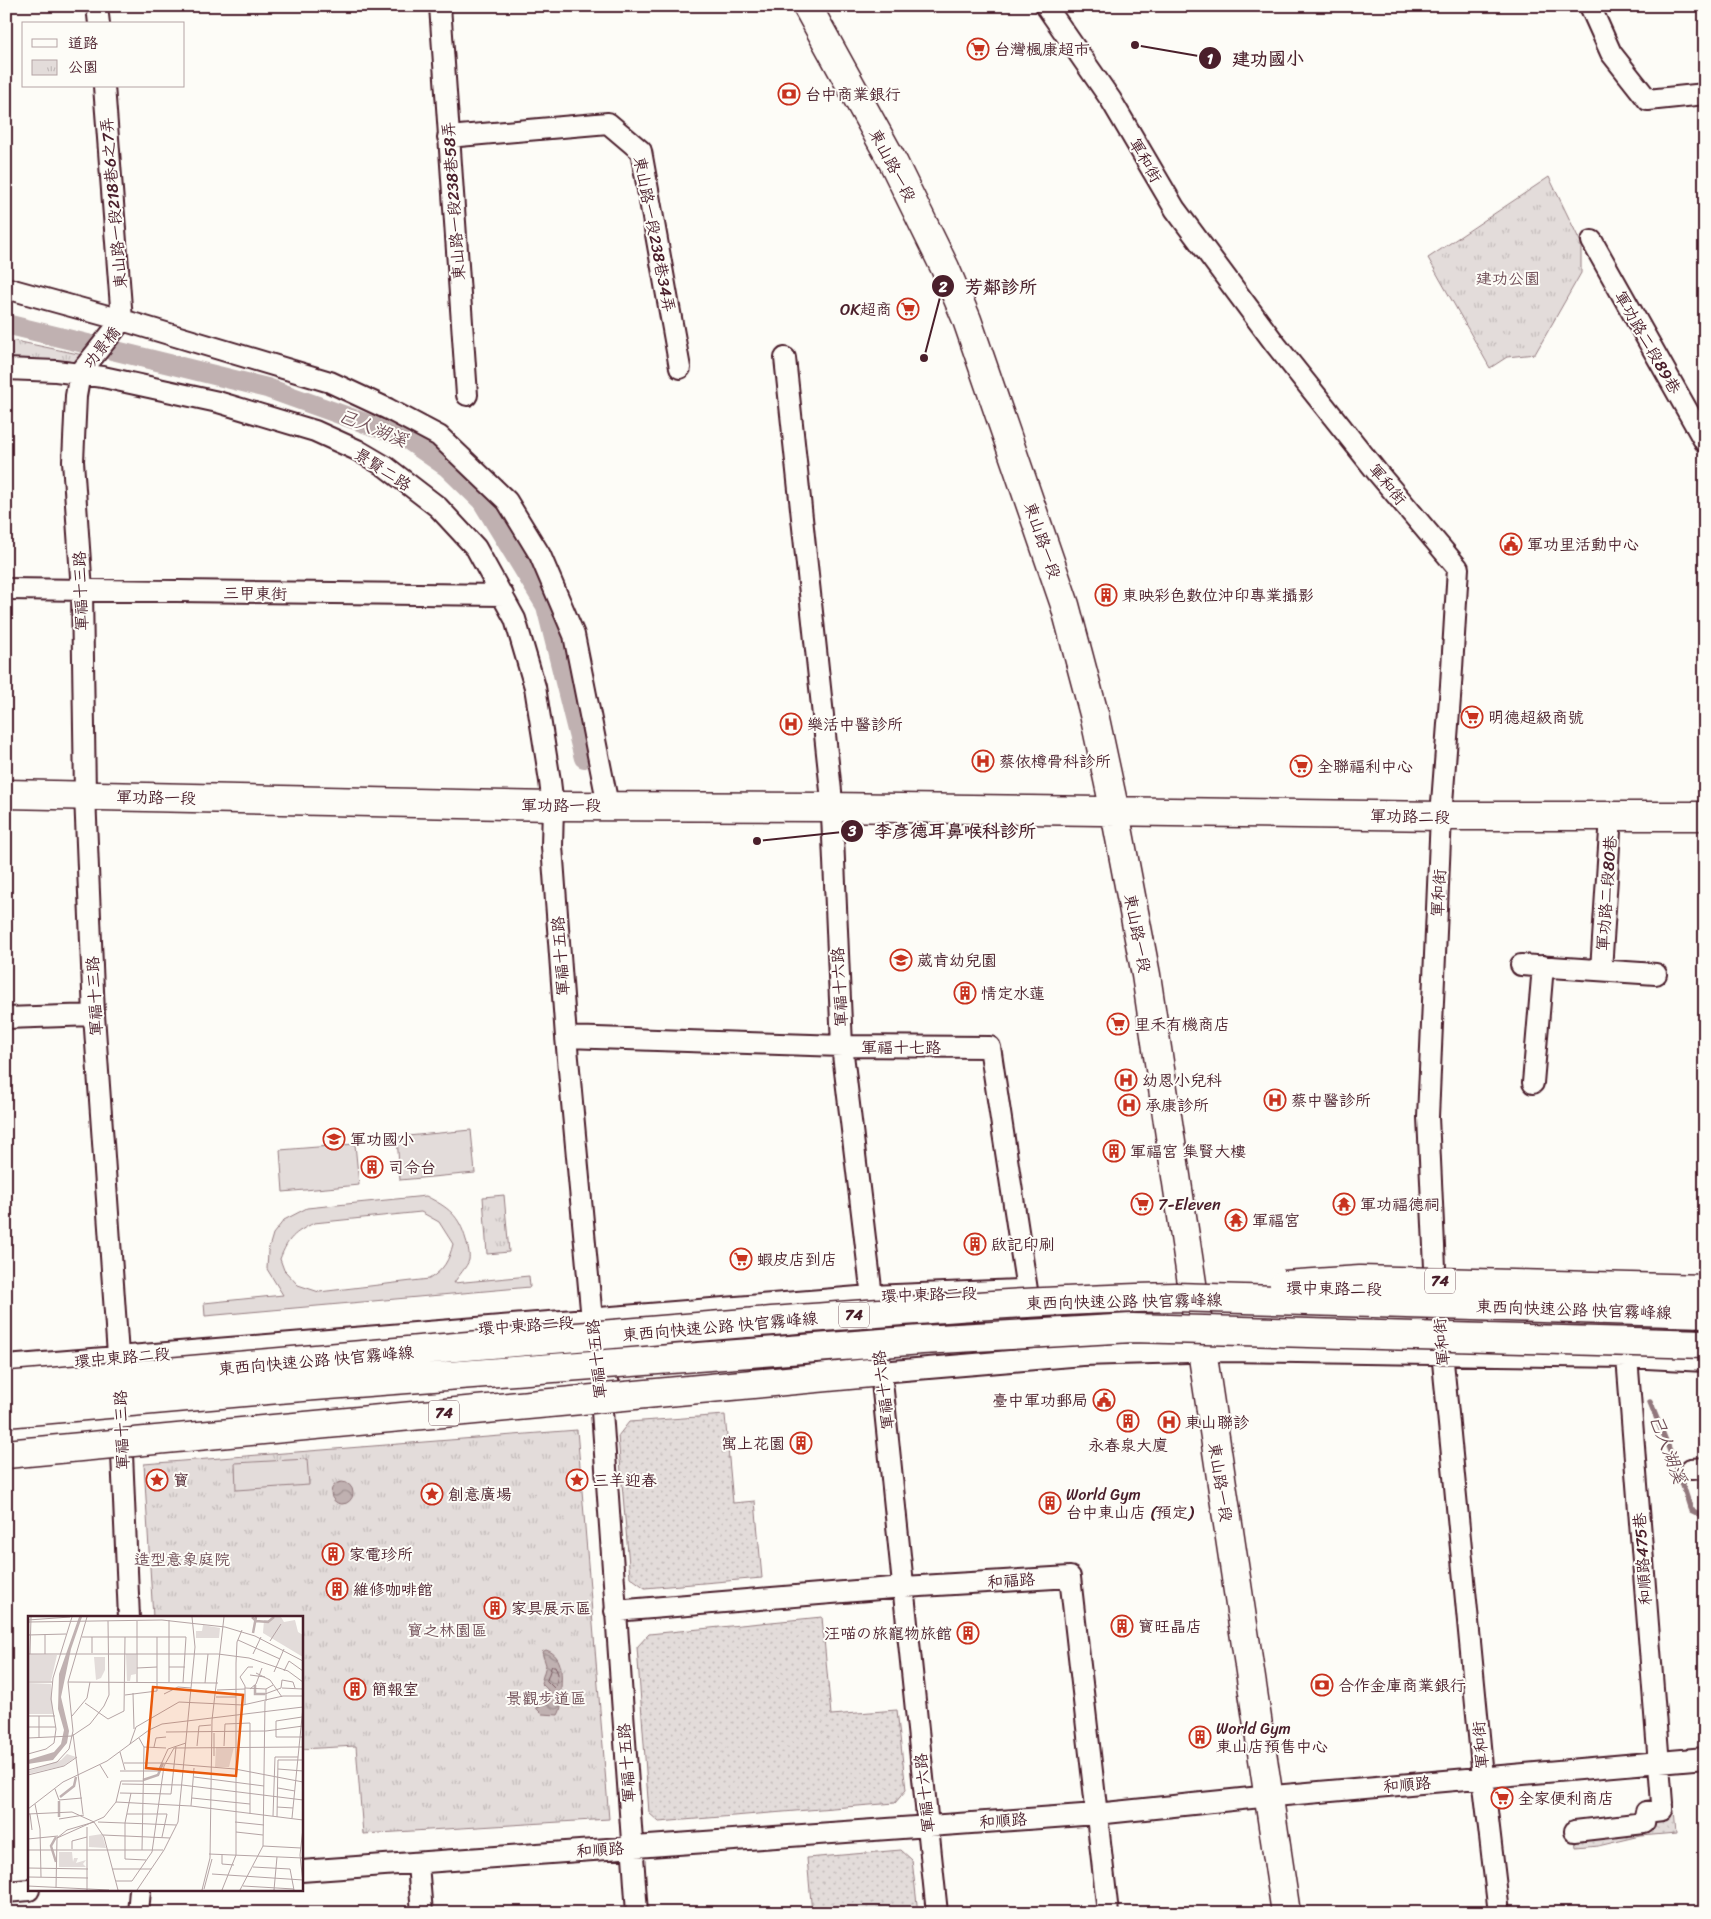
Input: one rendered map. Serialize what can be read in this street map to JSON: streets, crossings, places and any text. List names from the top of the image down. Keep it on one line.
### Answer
{"streets":{"main road":["東山路一段","軍功路一段","軍功路二段","74","東西向快速公路 快官霧峰線"],"street":["軍和街","東山路一段238巷58弄","東山路一段218巷6之7弄","東山路一段238巷34弄","軍功路二段89巷","功景橋","景賢二路","軍福十三路","三甲東街","軍功路二段80巷","軍福十五路","軍福十六路","軍福十七路","環中東路二段","和順路475巷","和福路","和順路"]},"crossings":[["軍和街","軍功路二段"],["軍和街","環中東路二段"],["軍和街","和順路"],["東山路一段","軍功路一段"],["東山路一段","軍功路二段"],["東山路一段","74"],["東山路一段","環中東路二段"],["東山路一段","東西向快速公路 快官霧峰線"],["東山路一段","和順路"],["東山路一段238巷58弄","東山路一段238巷34弄"],["東山路一段218巷6之7弄","功景橋"],["功景橋","景賢二路"],["功景橋","軍福十三路"],["景賢二路","軍福十三路"],["景賢二路","三甲東街"],["景賢二路","軍功路一段"],["景賢二路","軍福十五路"],["軍福十三路","三甲東街"],["軍福十三路","軍功路一段"],["軍福十三路","環中東路二段"],["軍功路一段","軍功路二段"],["軍功路一段","軍福十五路"],["軍功路一段","軍福十六路"],["軍功路二段","軍功路二段80巷"],["軍福十五路","軍福十七路"],["軍福十五路","環中東路二段"],["軍福十五路","和福路"],["軍福十五路","和順路"],["軍福十六路","軍福十七路"],["軍福十六路","74"],["軍福十六路","環中東路二段"],["軍福十六路","和福路"],["軍福十六路","和順路"],["軍福十七路","環中東路二段"],["74","環中東路二段"],["74","東西向快速公路 快官霧峰線"],["環中東路二段","東西向快速公路 快官霧峰線"],["和順路475巷","和順路"],["和福路","和順路"]],"water":["己人湖溪"],"parks":["建功公園","造型意象庭院","寶之林園區","景觀步道區"],"places":{"other":["建功國小","芳鄰診所","李彥德耳鼻喉科診所"],"supermarket":["台灣楓康超市","OK超商","明德超級商號","全聯福利中心","里禾有機商店","7-Eleven","蝦皮店到店","全家便利商店"],"bank":["台中商業銀行","合作金庫商業銀行"],"public building":["軍功里活動中心","臺中軍功郵局"],"building":["東映彩色數位沖印專業攝影","情定水蓮","軍福宮 集賢大樓","司令台","啟記印刷","永春泉大廈","寓上花園","World Gym 台中東山店 (預定)","家電珍所","維修咖啡館","家具展示區","寶旺晶店","汪喵の旅寵物旅館","簡報室","World Gym 東山店預售中心"],"hospital":["樂活中醫診所","蔡依樽骨科診所","幼恩小兒科","蔡中醫診所","承康診所","東山聯診"],"school or university":["葳肯幼兒園","軍功國小"],"temple":["軍功福德祠","軍福宮"],"place":["寶","三羊迎春","創意廣場"]},"legend":["道路","公園"]}
